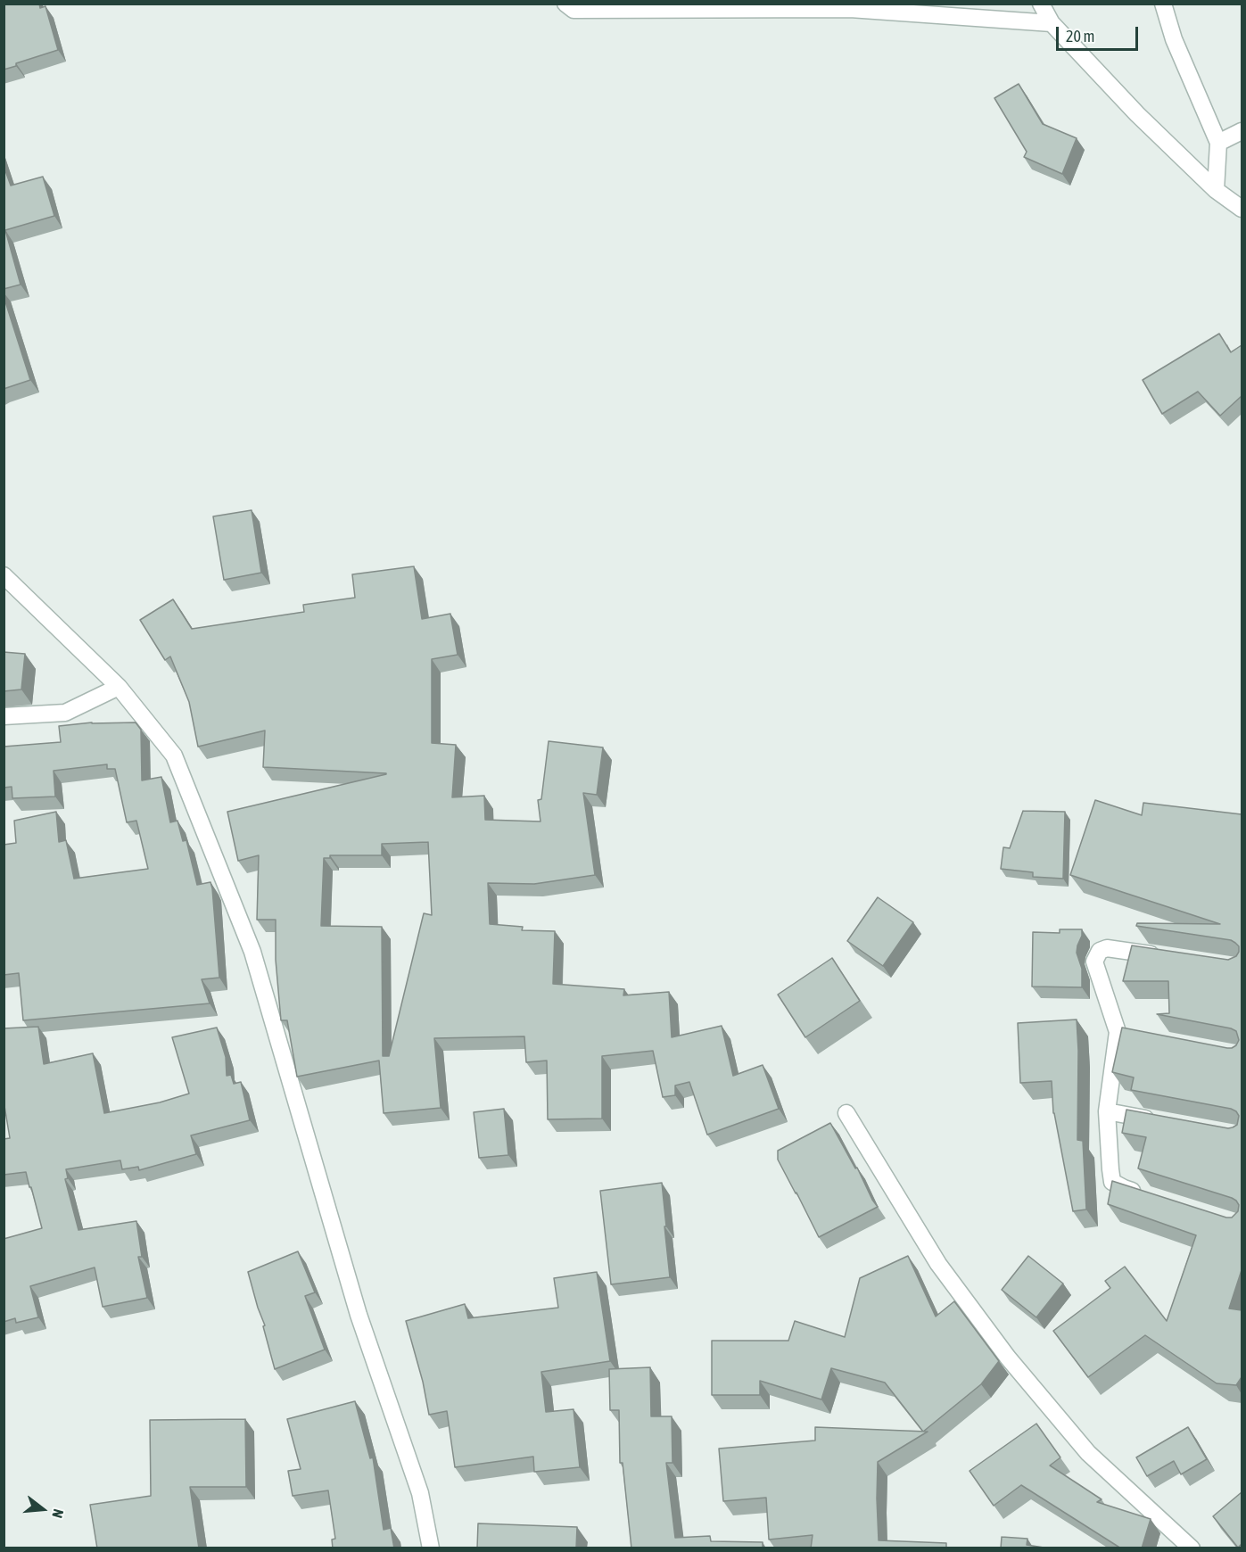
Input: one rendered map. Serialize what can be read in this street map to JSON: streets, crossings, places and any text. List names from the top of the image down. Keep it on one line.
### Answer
{"scale_bar":"20 m","north":"right"}
